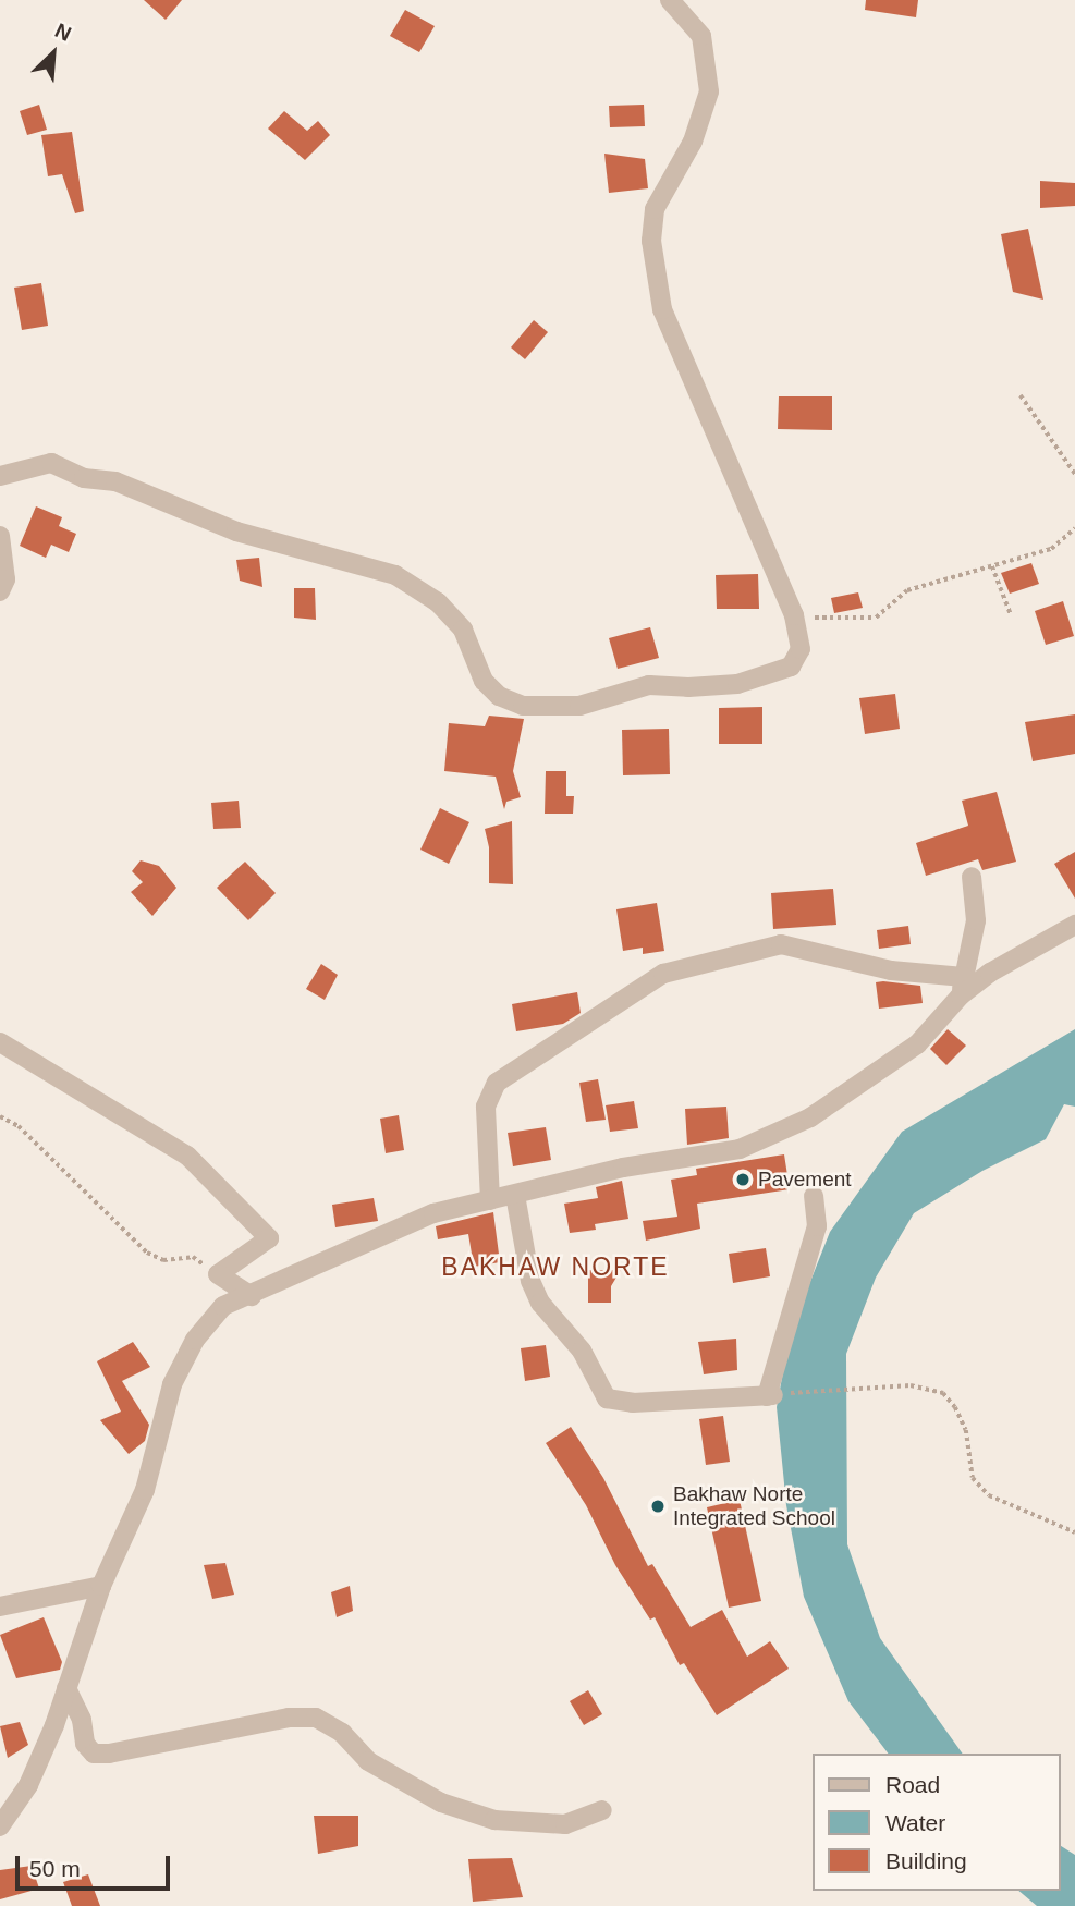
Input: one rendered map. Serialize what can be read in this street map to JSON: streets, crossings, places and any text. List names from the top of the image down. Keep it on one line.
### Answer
{"districts":["BAKHAW NORTE"],"places":["Pavement","Bakhaw Norte Integrated School"],"legend":["Road","Water","Building"],"scale_bar":"50 m","north":"top right"}
